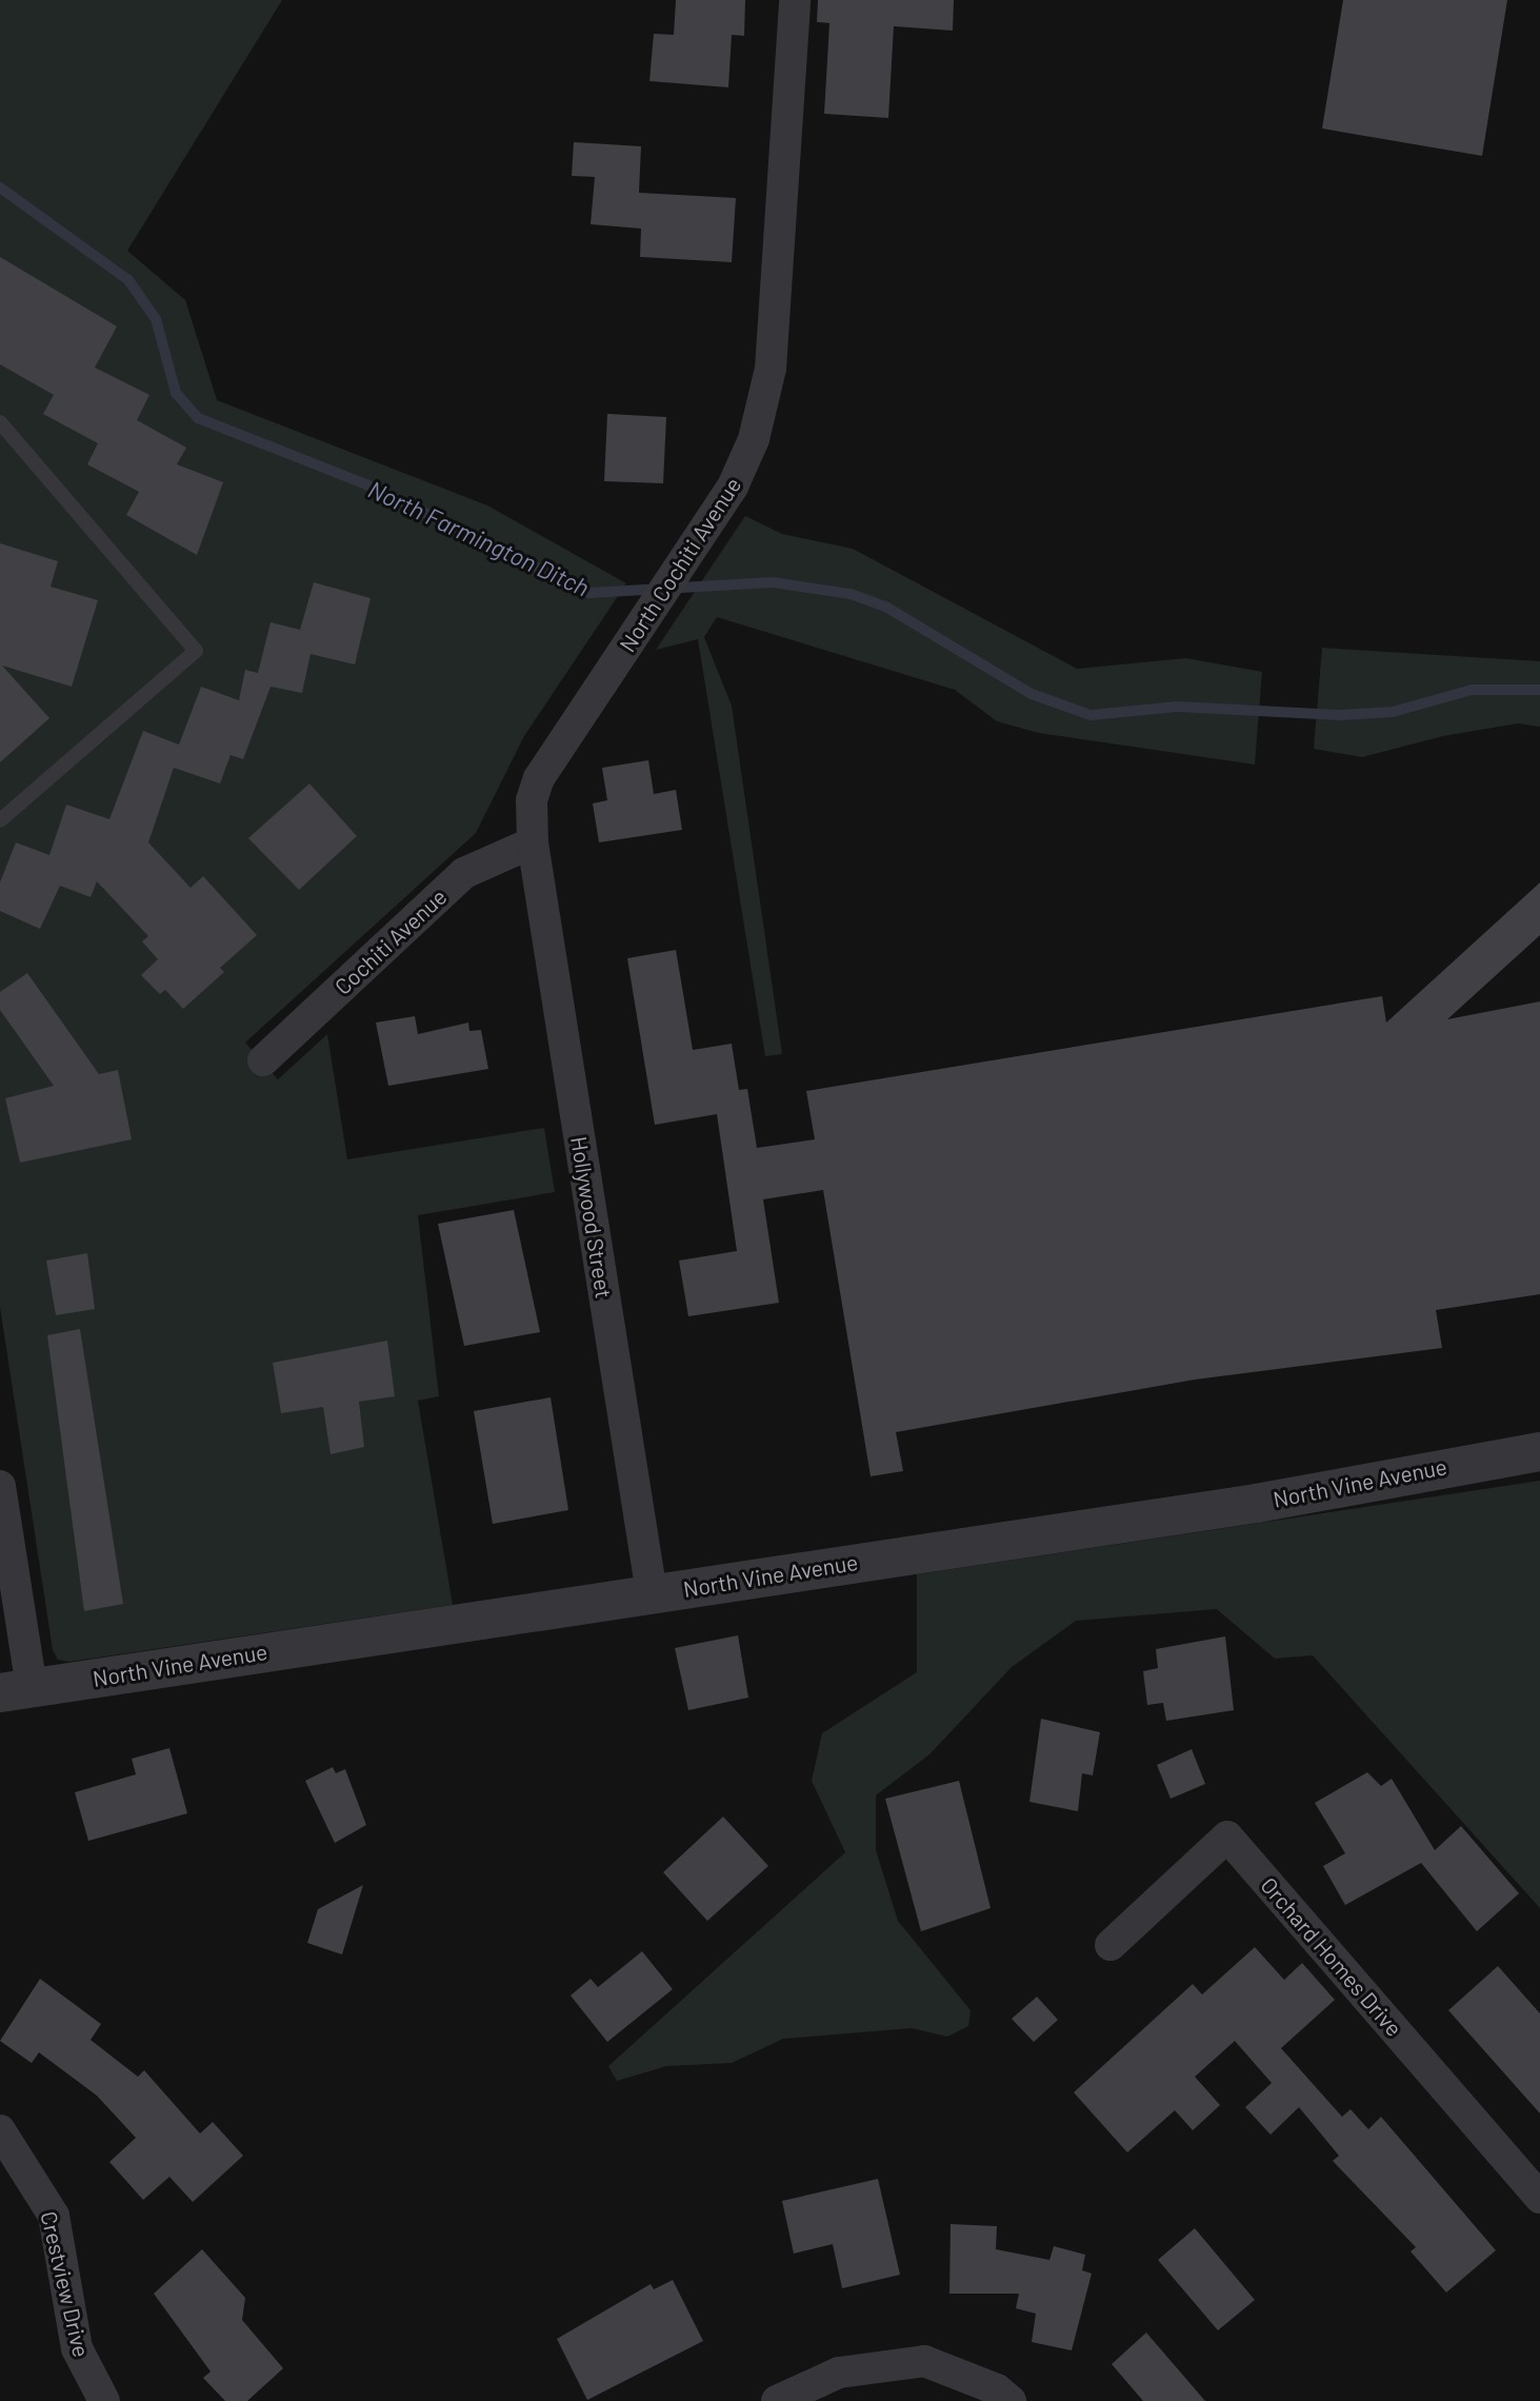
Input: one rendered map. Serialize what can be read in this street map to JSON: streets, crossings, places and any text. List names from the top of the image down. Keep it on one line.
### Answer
{"streets":{"street":["North Cochiti Avenue","Cochiti Avenue","Hollywood Street","North Vine Avenue","Orchard Homes Drive","Crestview Drive"]},"crossings":[["North Cochiti Avenue","Cochiti Avenue"],["North Cochiti Avenue","Hollywood Street"],["Cochiti Avenue","Hollywood Street"],["Hollywood Street","North Vine Avenue"]],"water":["North Farmington Ditch"]}
